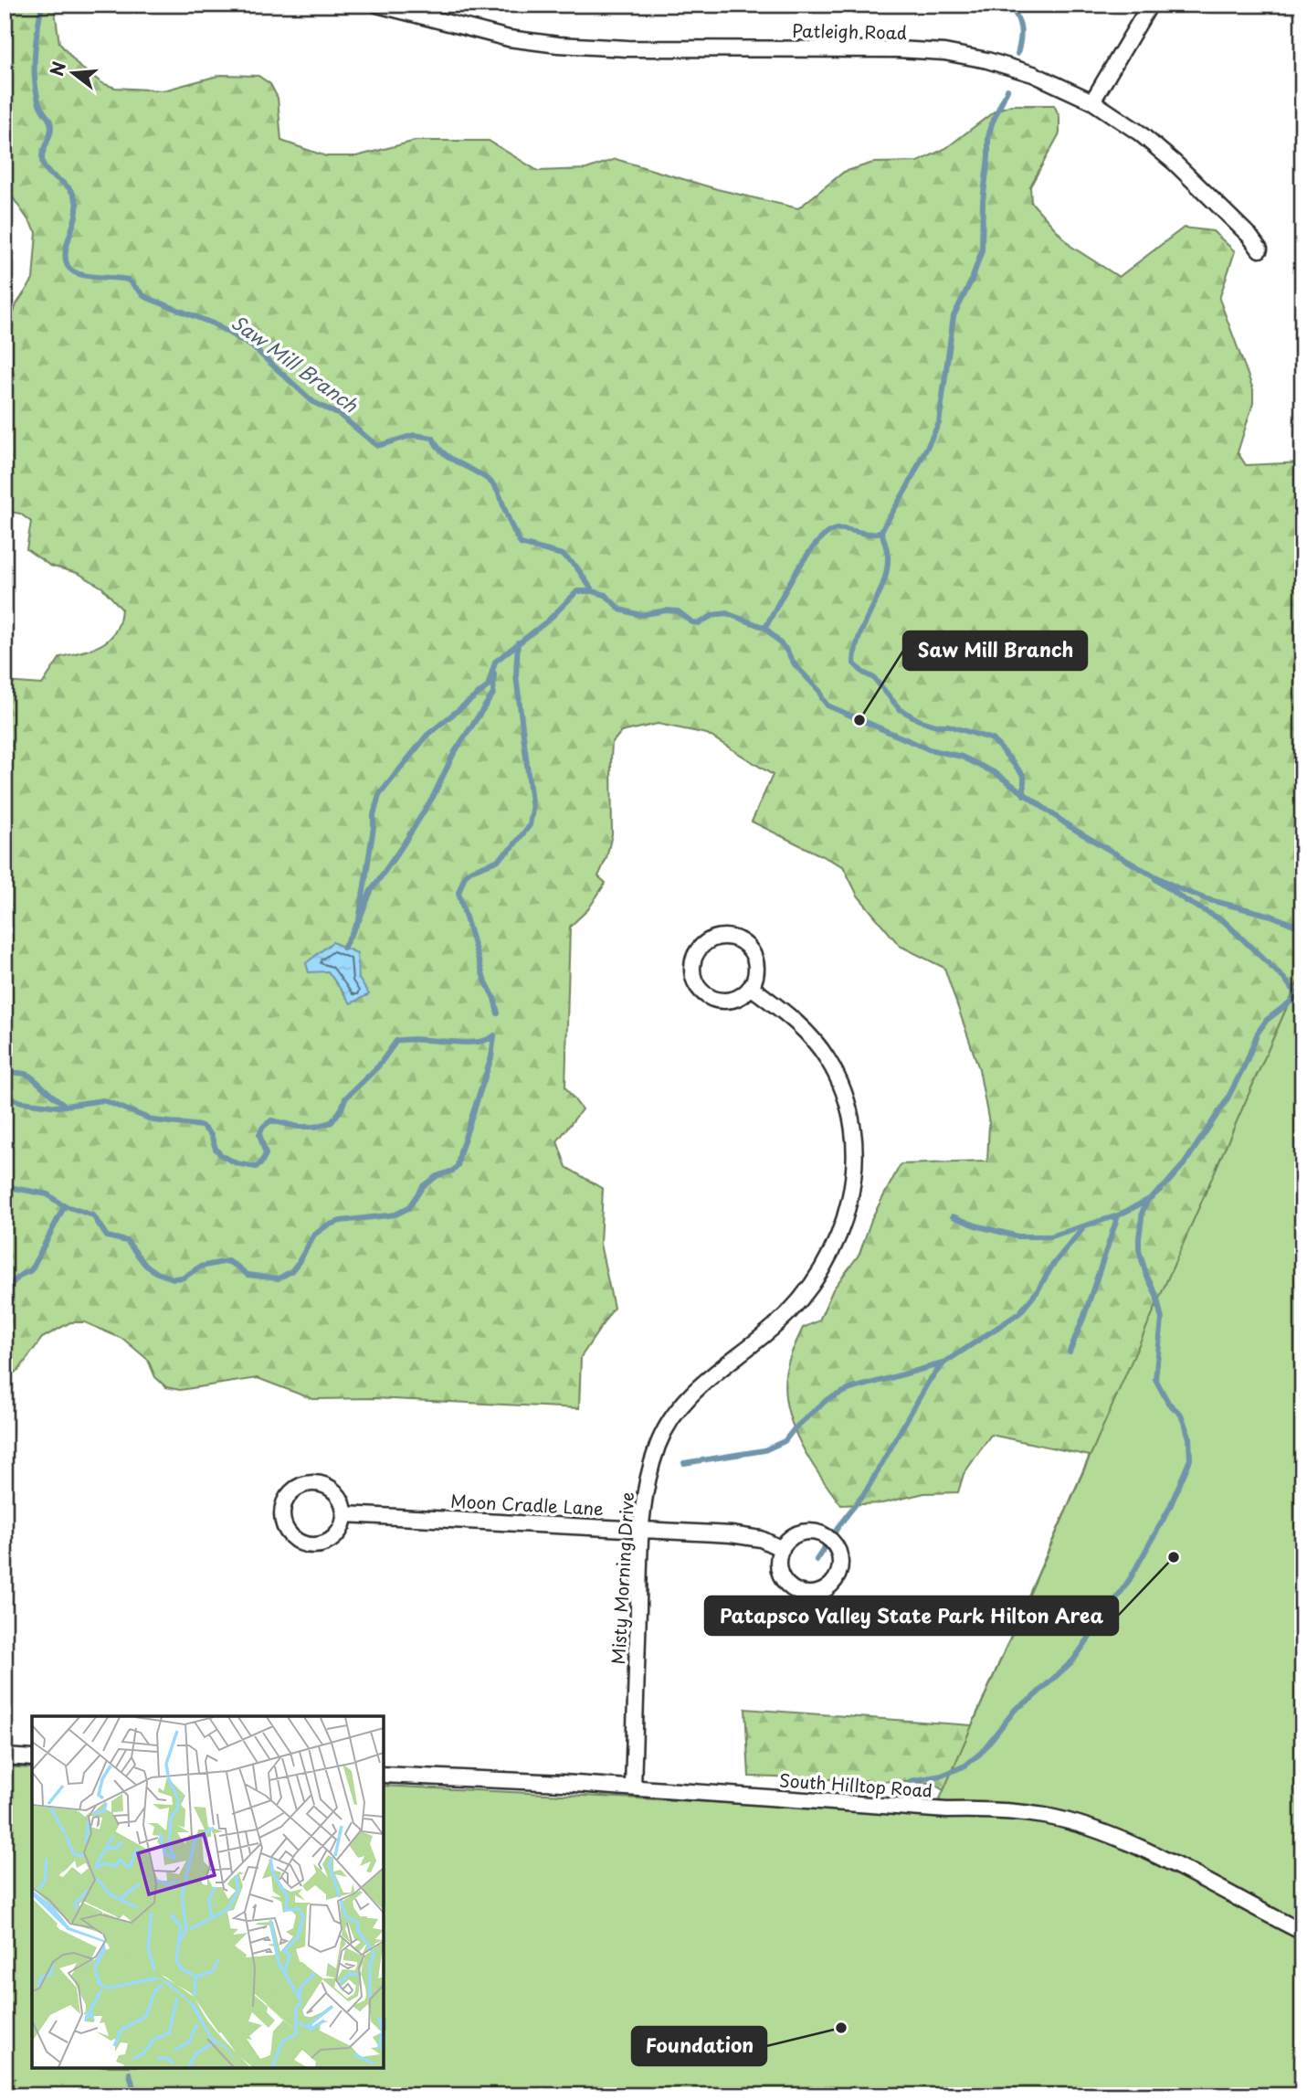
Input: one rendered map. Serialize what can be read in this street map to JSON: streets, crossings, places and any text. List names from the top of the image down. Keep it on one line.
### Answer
{"streets":{"street":["Patleigh Road","Moon Cradle Lane","Misty Morning Drive","South Hilltop Road"]},"crossings":[["Moon Cradle Lane","Misty Morning Drive"],["Misty Morning Drive","South Hilltop Road"]],"water":["Saw Mill Branch"],"places":["Saw Mill Branch","Patapsco Valley State Park Hilton Area","Foundation"],"north":"left"}
